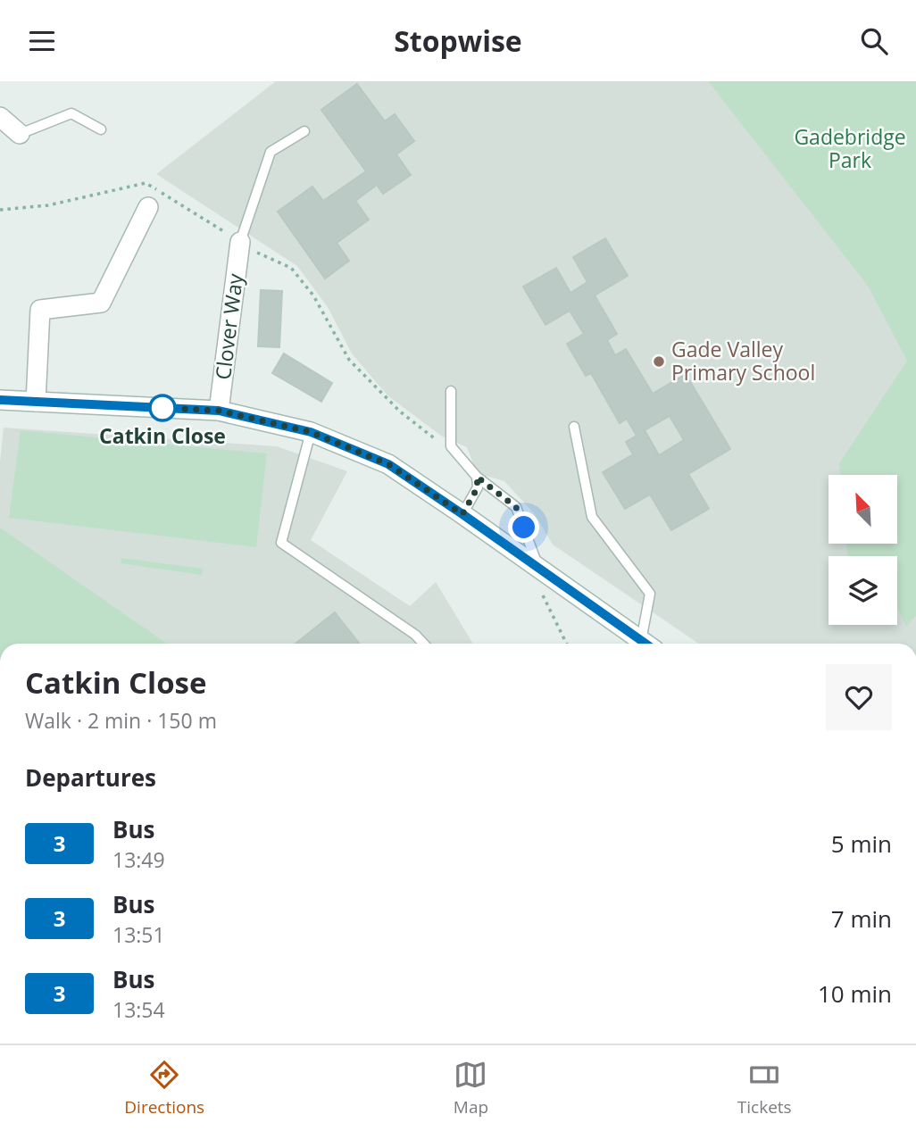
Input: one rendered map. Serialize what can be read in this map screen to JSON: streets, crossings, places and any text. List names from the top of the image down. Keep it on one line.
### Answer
{"streets":{"street":["Clover Way"]},"parks":["Gadebridge Park"],"places":["Gade Valley Primary School","Catkin Close"],"lines":["bus line 3"],"north":"top left","page":{"header":"Stopwise","heading":[["Catkin Close","Walk · 2 min · 150 m"],"Departures"],"list":[{"mark":"3","name":"Bus","note":"13:49","value":"5 min"},{"mark":"3","name":"Bus","note":"13:51","value":"7 min"},{"mark":"3","name":"Bus","note":"13:54","value":"10 min"}],"tabs":["Directions","Map","Tickets"]}}
